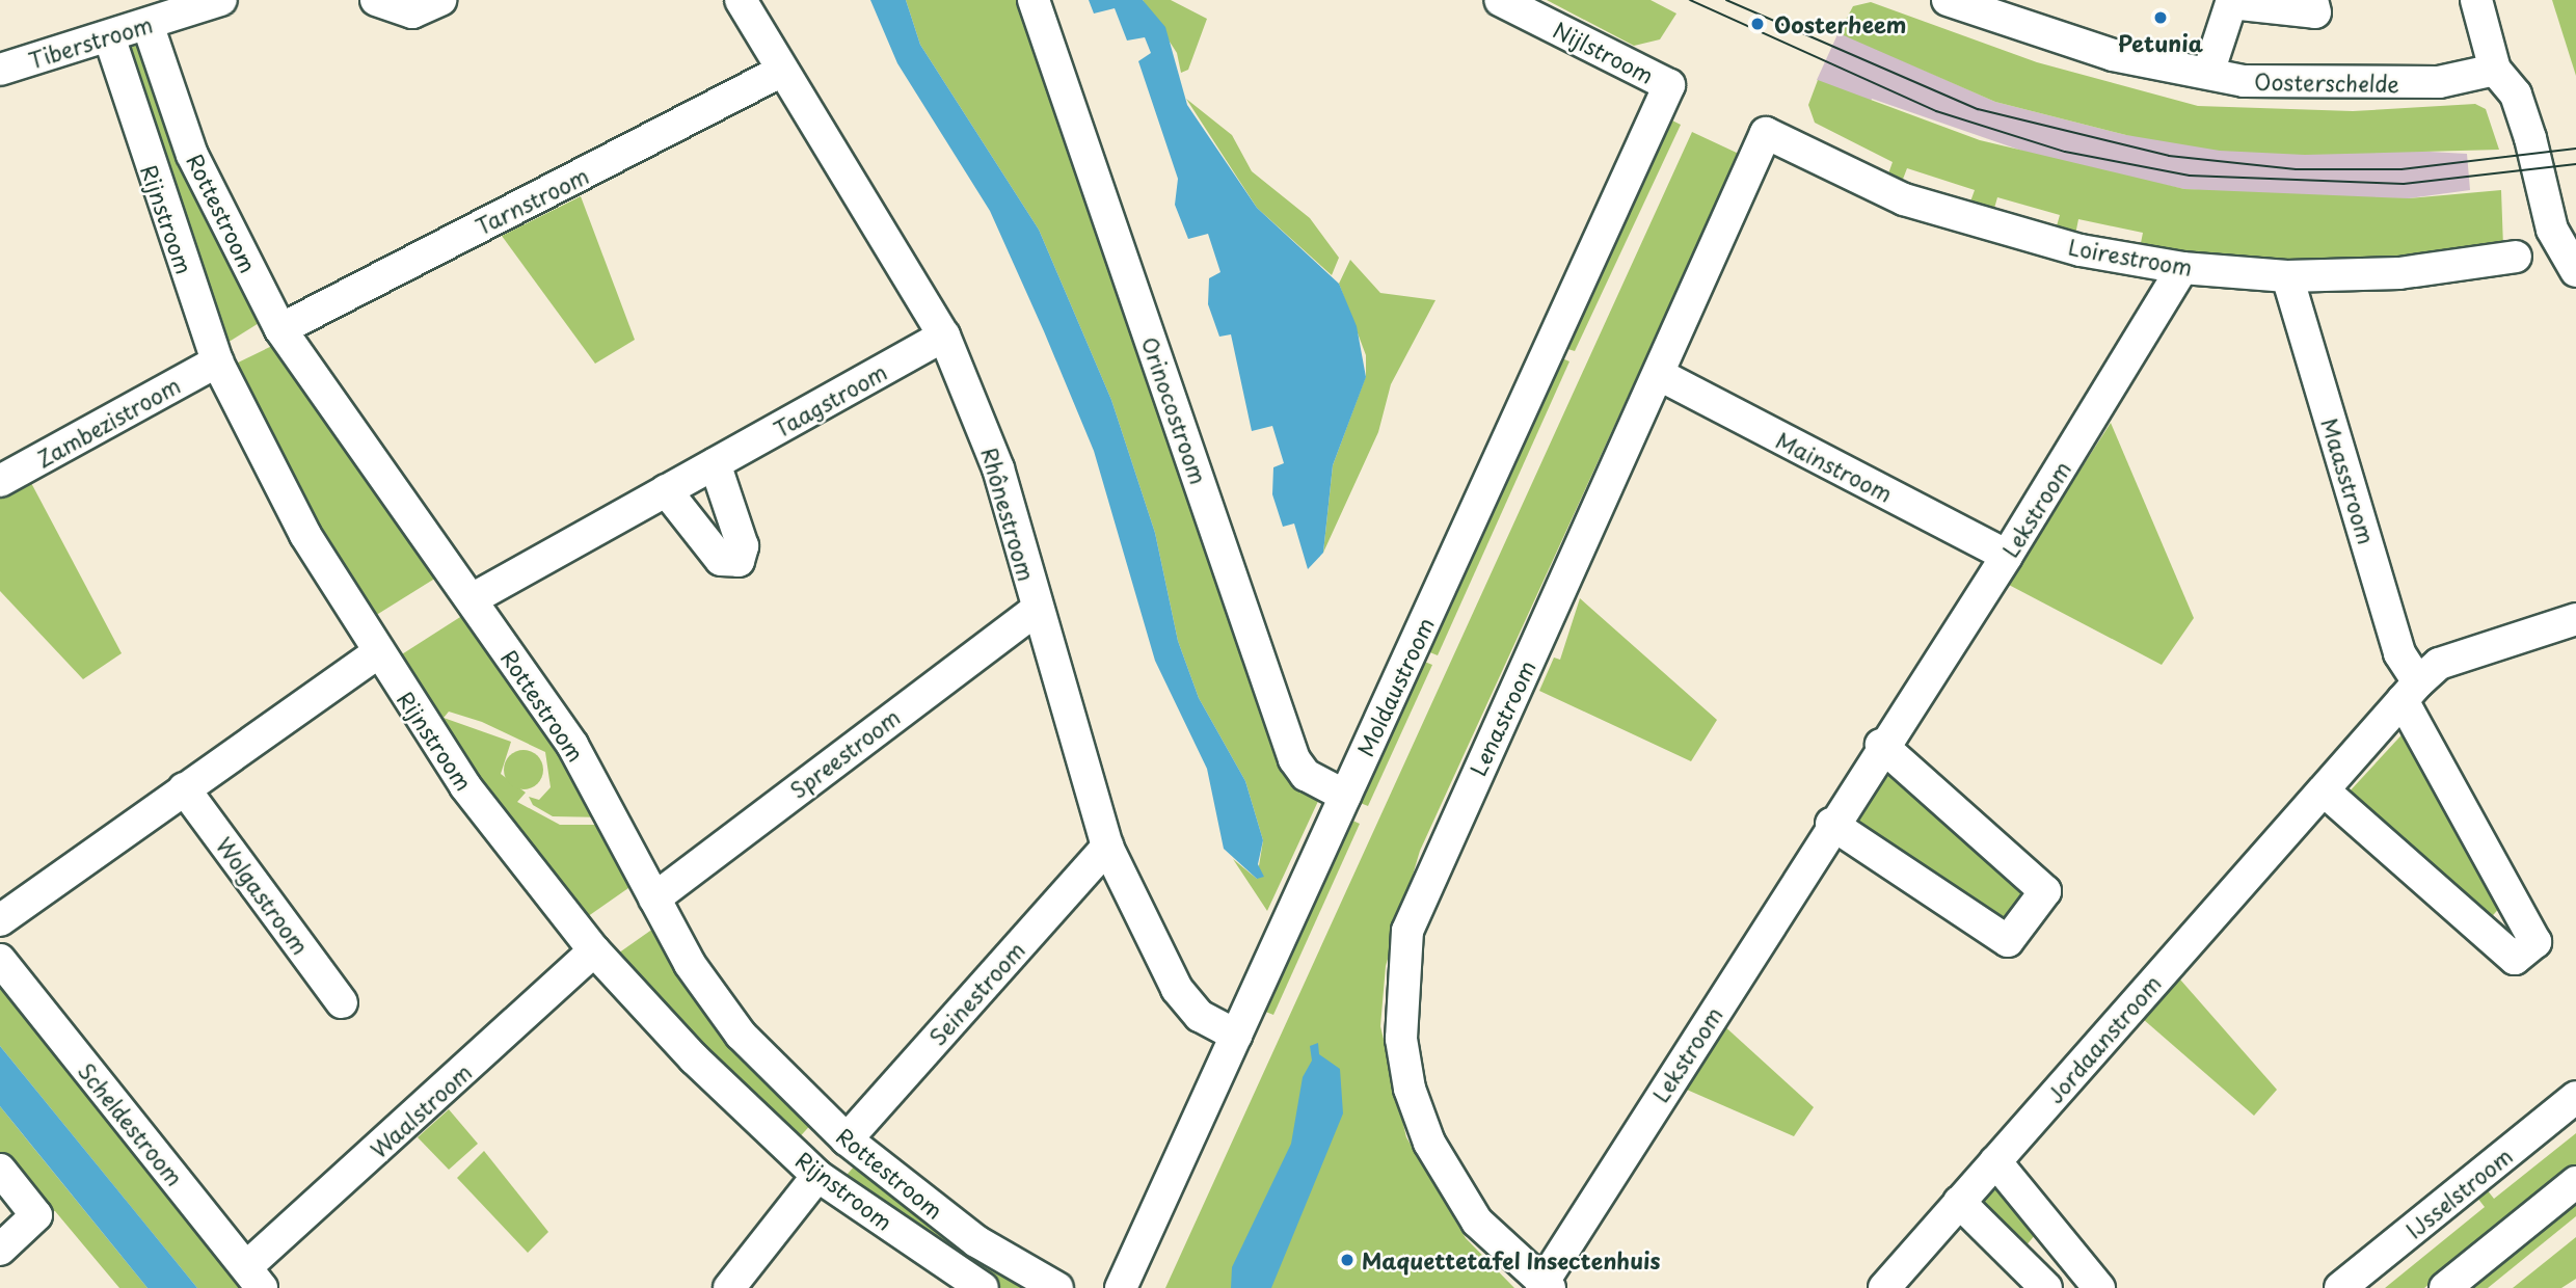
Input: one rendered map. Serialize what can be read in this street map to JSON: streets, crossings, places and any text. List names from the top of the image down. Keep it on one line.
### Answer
{"streets":{"street":["Tiberstroom","Nijlstroom","Oosterschelde","Tarnstroom","Rottestroom","Rijnstroom","Loirestroom","Taagstroom","Orinocostroom","Zambezistroom","Mainstroom","Maasstroom","Lekstroom","Rhônestroom","Moldaustroom","Lenastroom","Spreestroom","Wolgastroom","Seinestroom","Jordaanstroom","Waalstroom","Scheldestroom","IJsselstroom"]},"crossings":[["Tiberstroom","Rottestroom"],["Tiberstroom","Rijnstroom"],["Nijlstroom","Moldaustroom"],["Tarnstroom","Rottestroom"],["Tarnstroom","Rhônestroom"],["Rottestroom","Taagstroom"],["Rottestroom","Spreestroom"],["Rottestroom","Seinestroom"],["Rijnstroom","Zambezistroom"],["Rijnstroom","Waalstroom"],["Loirestroom","Maasstroom"],["Loirestroom","Lekstroom"],["Loirestroom","Lenastroom"],["Taagstroom","Rhônestroom"],["Orinocostroom","Moldaustroom"],["Mainstroom","Lekstroom"],["Mainstroom","Lenastroom"],["Maasstroom","Jordaanstroom"],["Lekstroom","Lenastroom"],["Rhônestroom","Moldaustroom"],["Rhônestroom","Spreestroom"],["Rhônestroom","Seinestroom"],["Waalstroom","Scheldestroom"]],"places":["Petunia","Oosterheem","Maquettetafel Insectenhuis"]}
